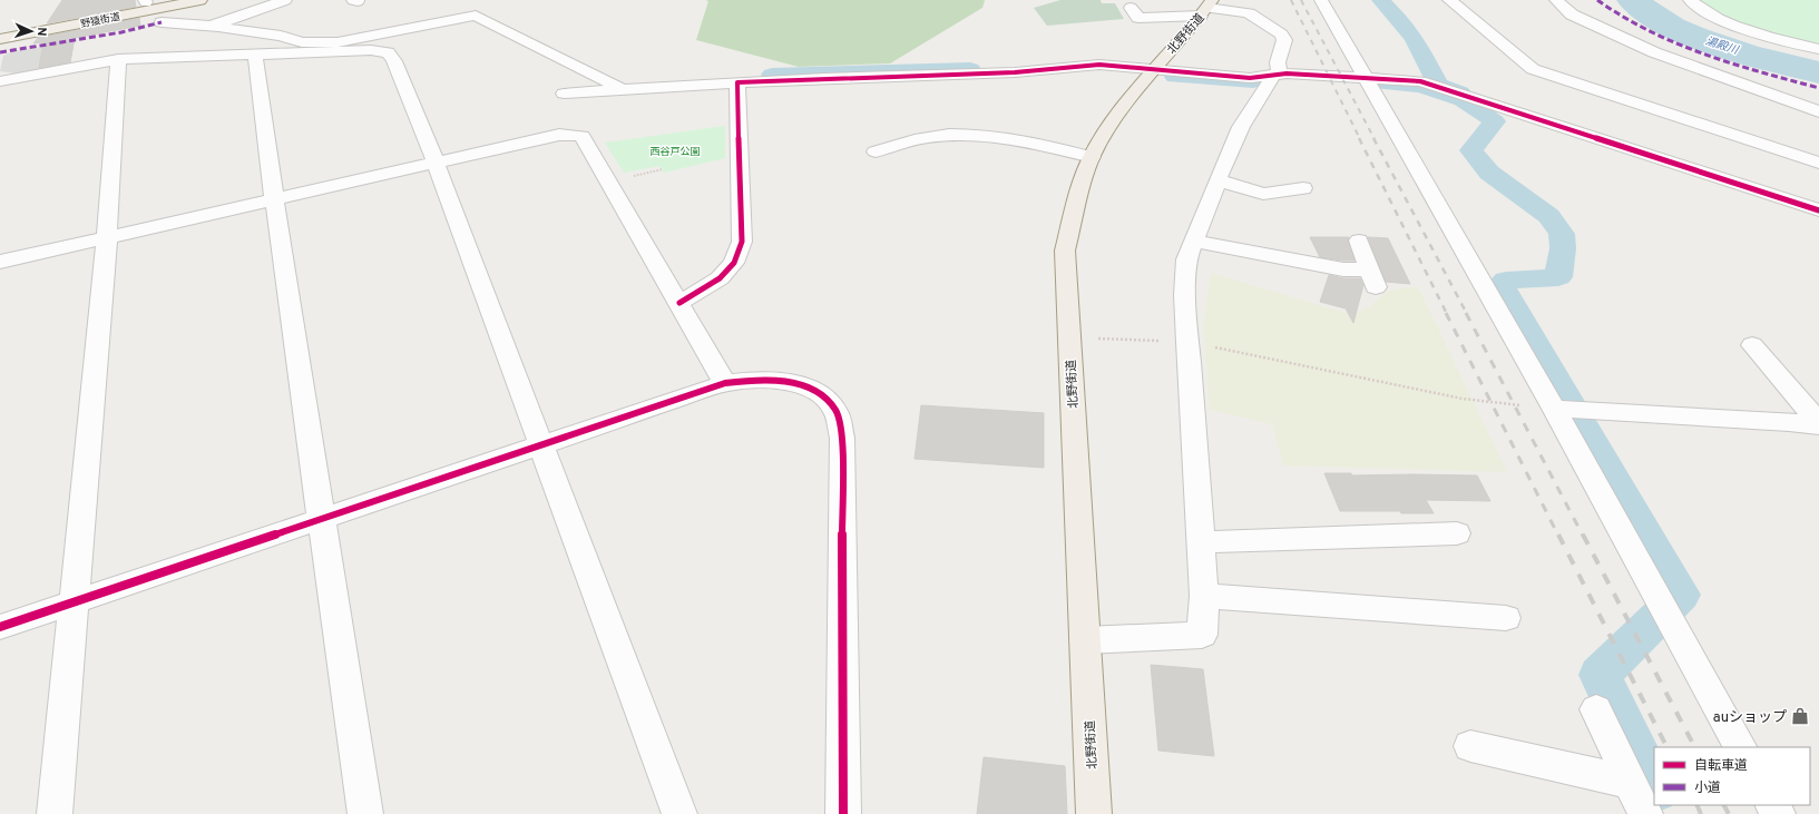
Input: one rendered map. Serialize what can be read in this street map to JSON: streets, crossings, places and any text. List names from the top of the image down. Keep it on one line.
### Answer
{"streets":{"main road":["野猿街道","北野街道"]},"water":["湯殿川"],"parks":["西谷戸公園"],"places":{"shop":["auショップ"]},"legend":["自転車道","小道"],"north":"right"}
